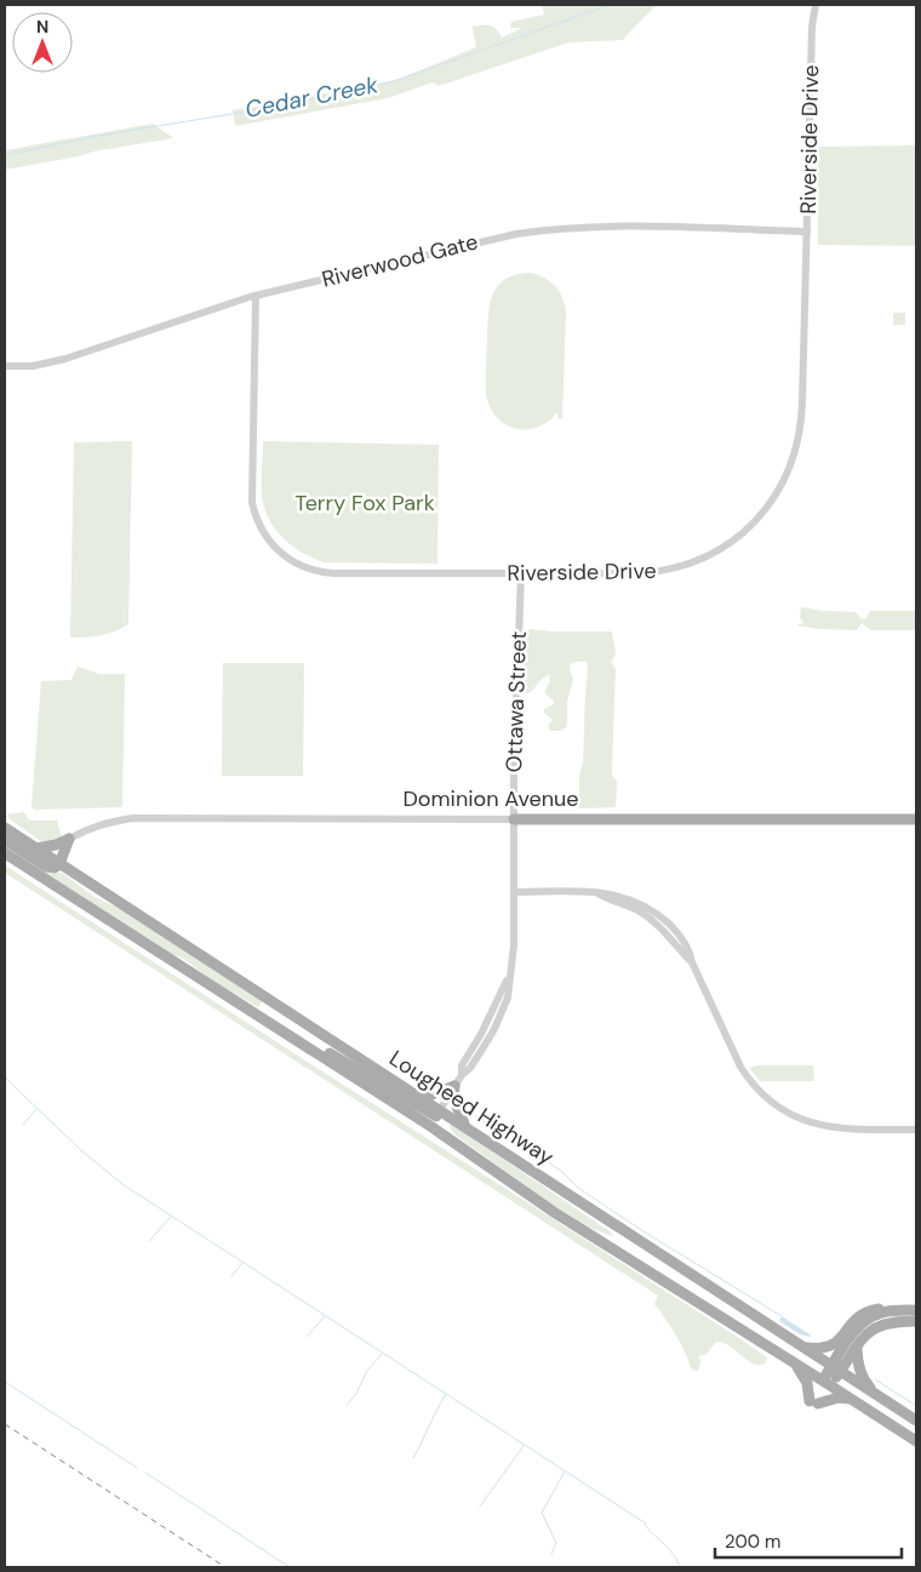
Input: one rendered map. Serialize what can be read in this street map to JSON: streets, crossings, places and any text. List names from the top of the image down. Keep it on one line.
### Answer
{"streets":{"main road":["Dominion Avenue","Lougheed Highway"],"street":["Riverside Drive","Riverwood Gate","Ottawa Street"]},"crossings":[["Riverside Drive","Riverwood Gate"],["Riverside Drive","Ottawa Street"],["Ottawa Street","Dominion Avenue"],["Ottawa Street","Lougheed Highway"]],"water":["Cedar Creek"],"parks":["Terry Fox Park"],"scale_bar":"200 m","north":"top"}
